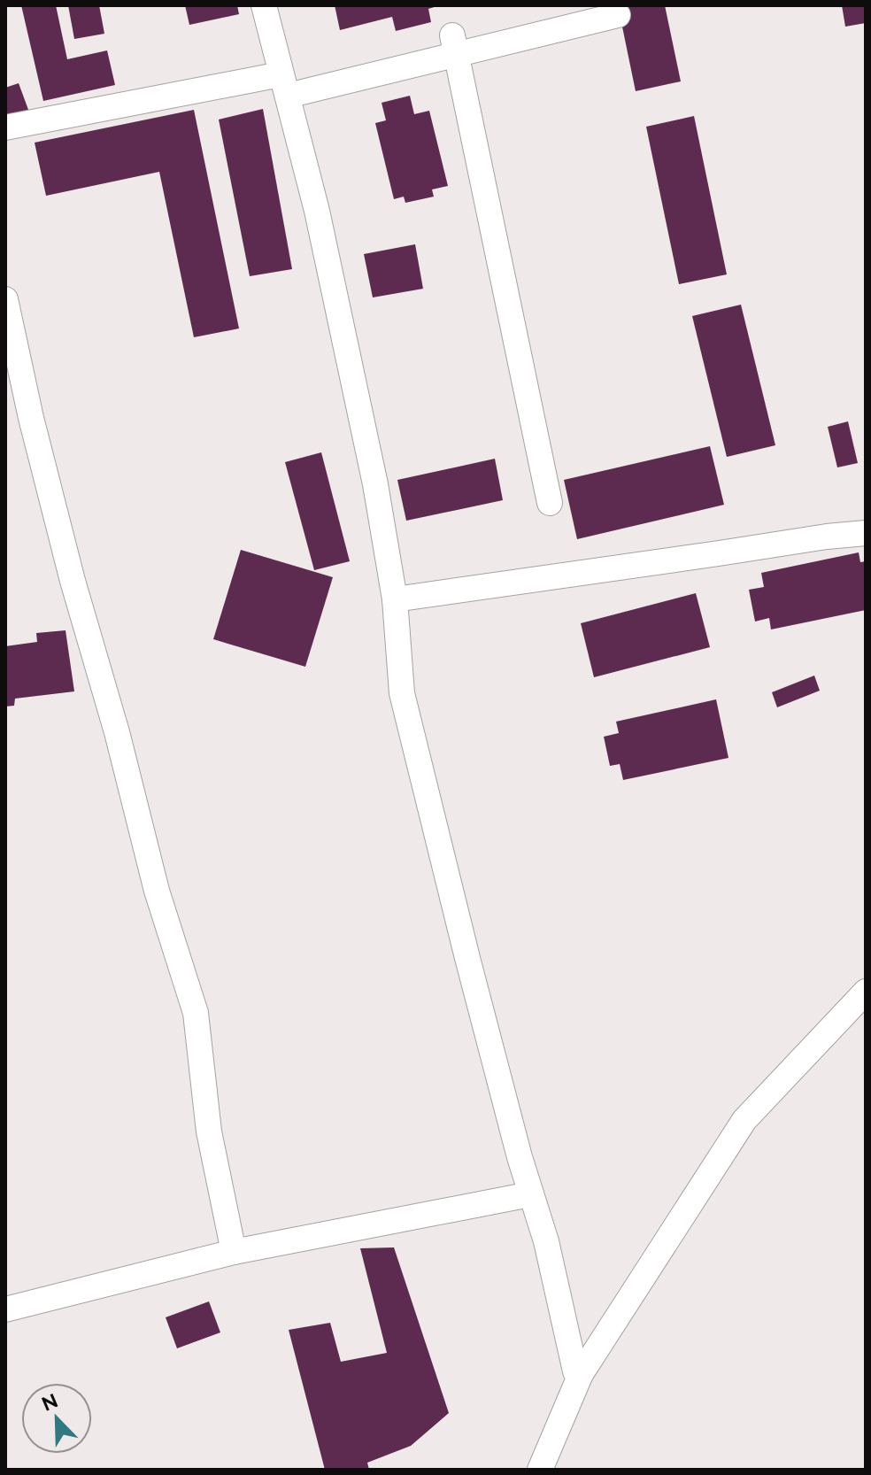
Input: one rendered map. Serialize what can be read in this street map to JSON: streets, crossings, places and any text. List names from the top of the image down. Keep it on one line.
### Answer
{"north":"top left"}
